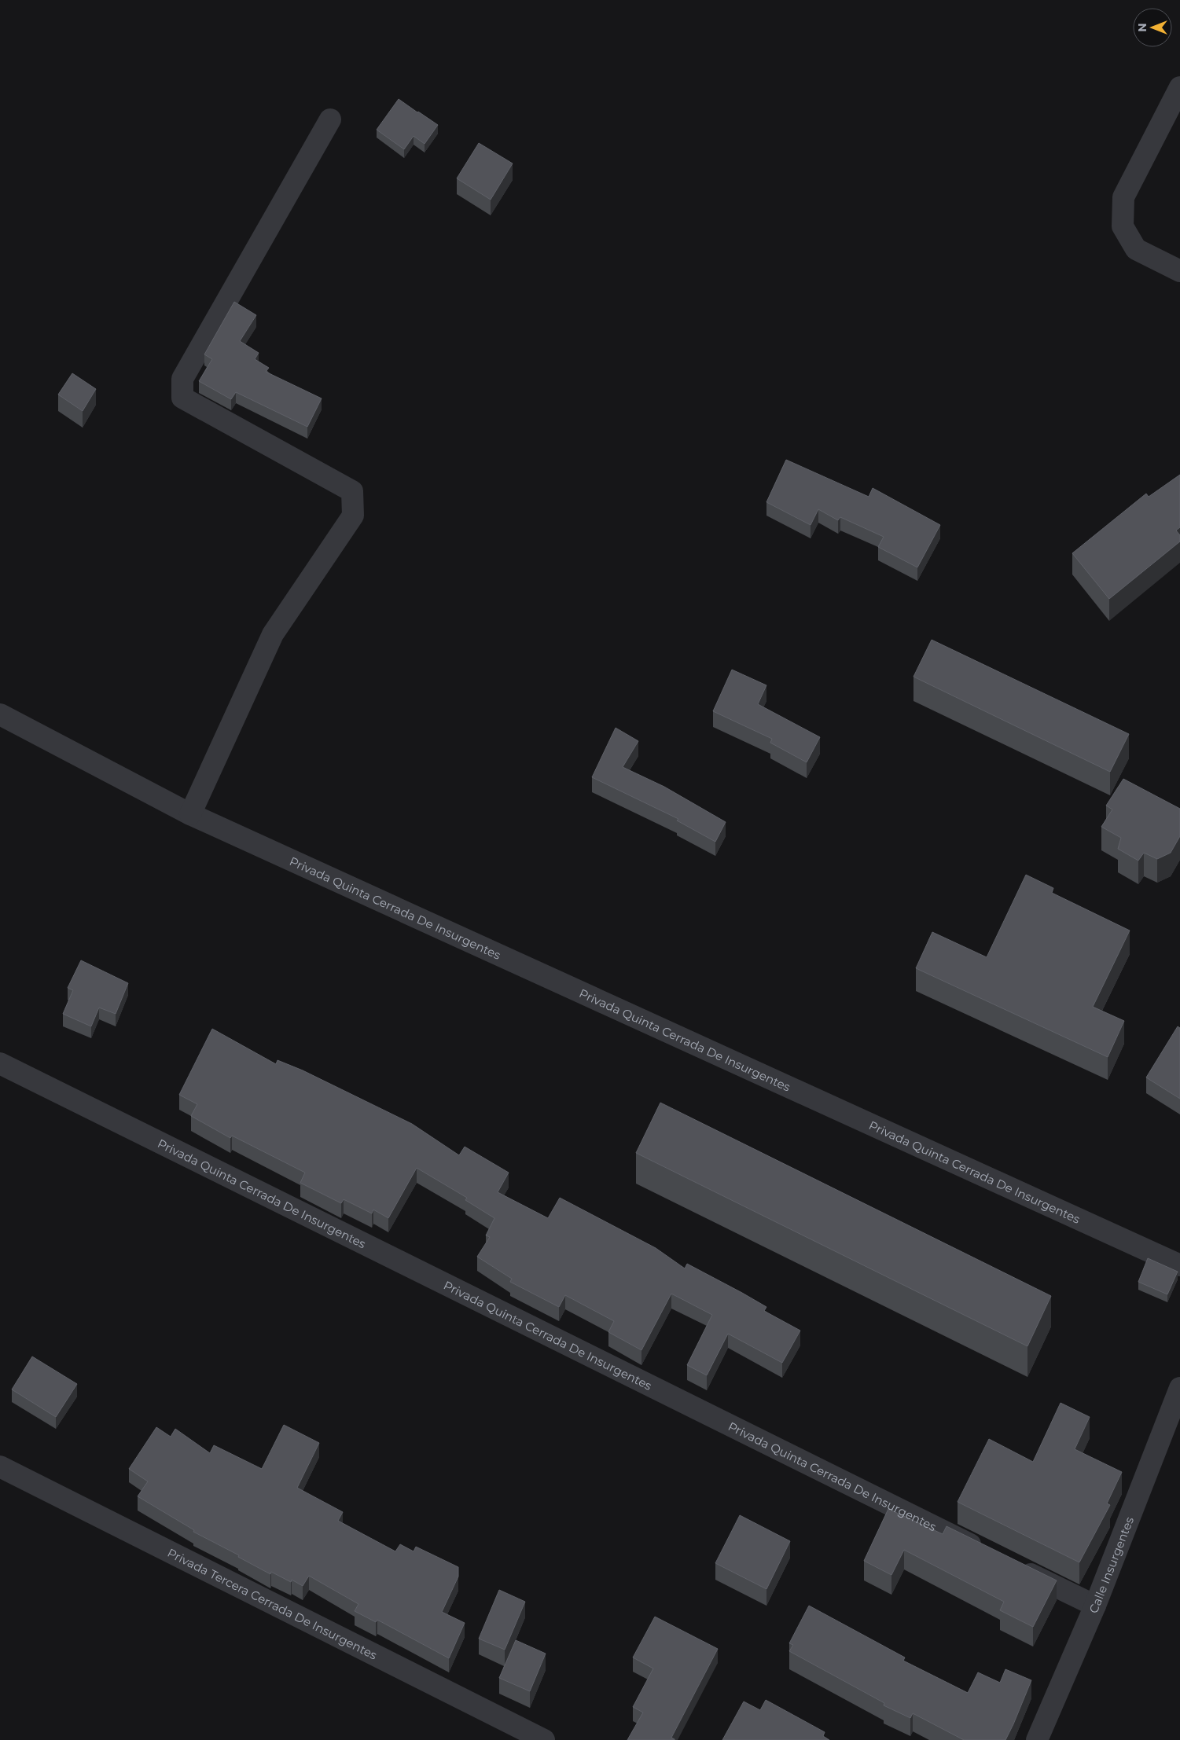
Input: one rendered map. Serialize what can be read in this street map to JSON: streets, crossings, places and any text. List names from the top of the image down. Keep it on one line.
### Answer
{"streets":{"street":["Privada Quinta Cerrada De Insurgentes","Calle Insurgentes","Privada Tercera Cerrada De Insurgentes"]},"north":"left"}
